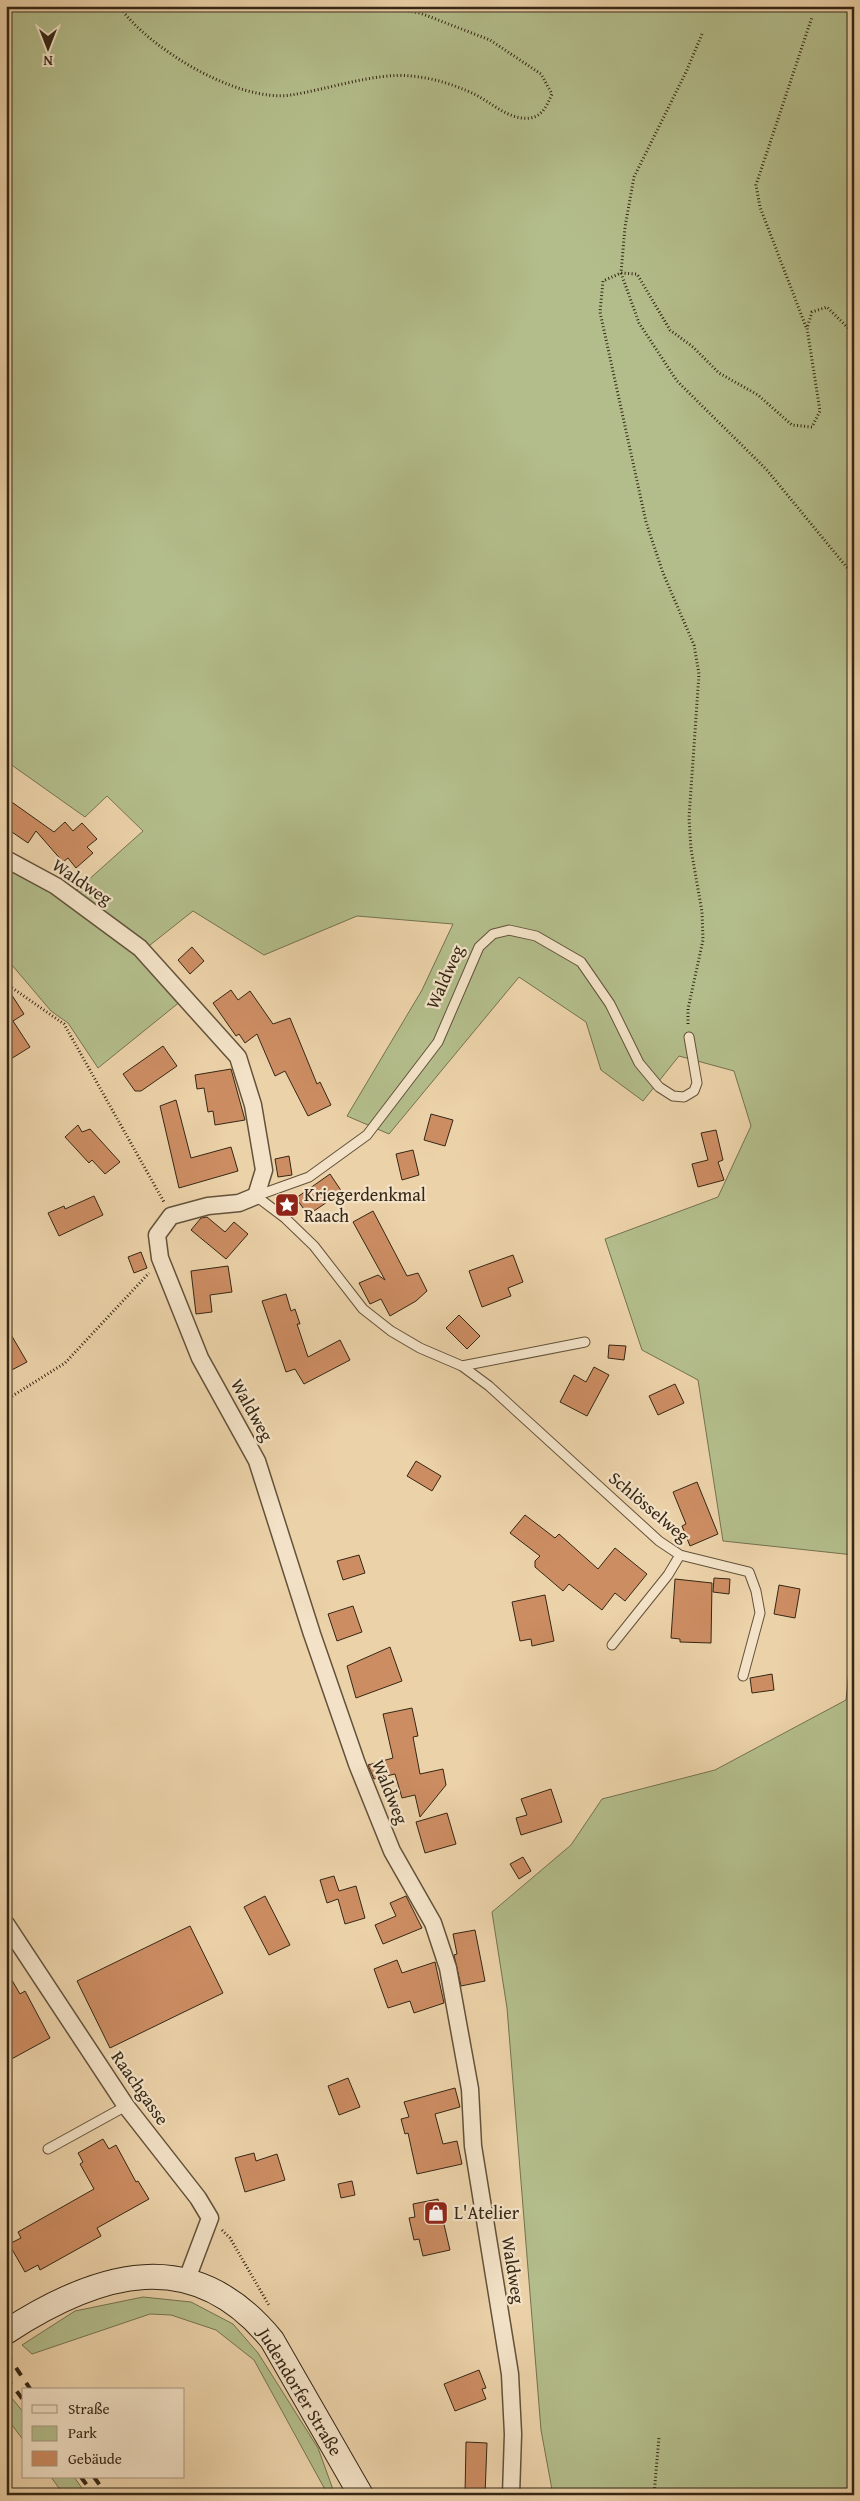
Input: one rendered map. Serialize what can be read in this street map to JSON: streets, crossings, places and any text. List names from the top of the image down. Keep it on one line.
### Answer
{"streets":{"main road":["Judendorfer Straße"],"street":["Waldweg","Raachgasse"],"lane":["Schlösselweg"]},"crossings":[["Waldweg","Schlösselweg"]],"places":{"place":["Kriegerdenkmal Raach"],"shop":["L'Atelier"]},"legend":["Straße","Park","Gebäude"],"north":"bottom"}
